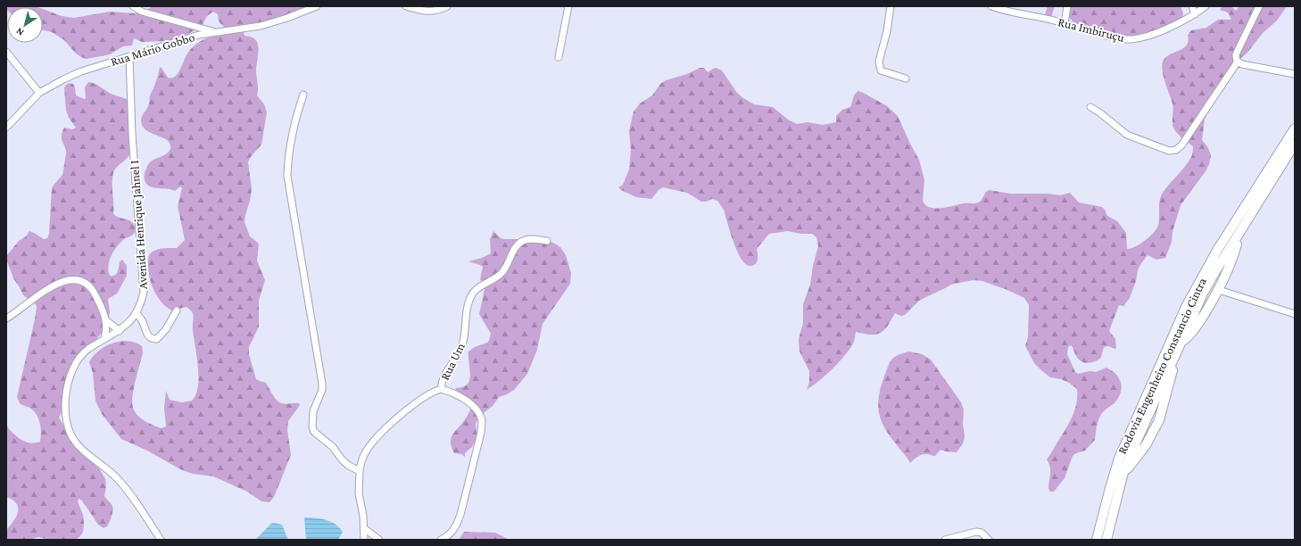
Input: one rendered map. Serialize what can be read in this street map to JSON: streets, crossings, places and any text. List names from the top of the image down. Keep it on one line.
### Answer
{"streets":{"highway":["Rodovia Engenheiro Constancio Cintra"],"street":["Rua Imbiruçu","Rua Mário Gobbo","Avenida Henrique Jahnel I","Rua Um"]},"crossings":[["Rua Mário Gobbo","Avenida Henrique Jahnel I"]],"north":"bottom left"}
